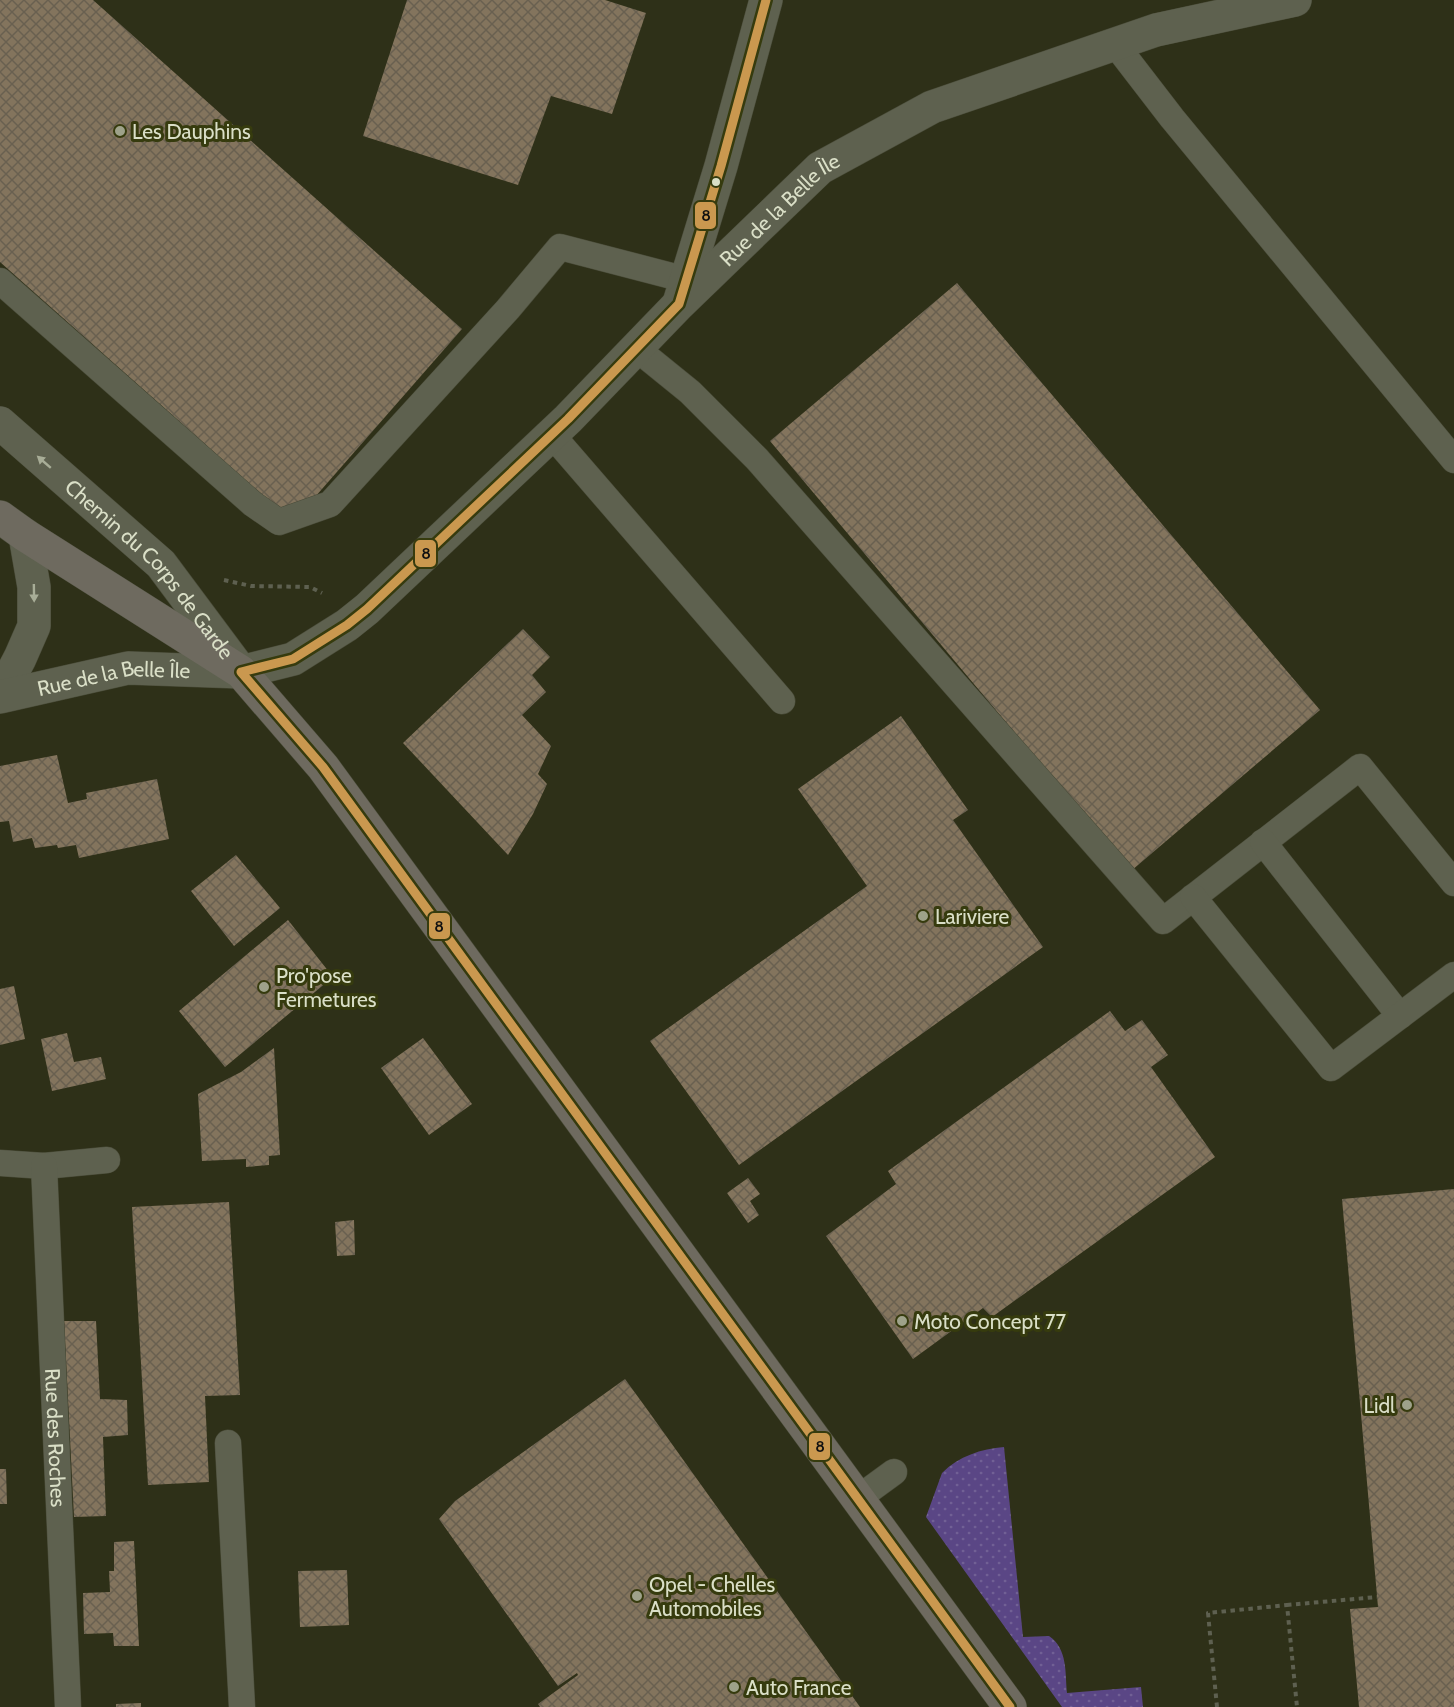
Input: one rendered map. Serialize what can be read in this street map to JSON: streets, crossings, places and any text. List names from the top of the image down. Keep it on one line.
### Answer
{"streets":{"main road":["Chemin du Corps de Garde"],"street":["Rue de la Belle Île"],"lane":["Rue des Roches"]},"crossings":[["Rue de la Belle Île","Chemin du Corps de Garde"]],"one_way":["Chemin du Corps de Garde"],"places":["Les Dauphins","Lariviere","Pro'pose Fermetures","Moto Concept 77","Lidl","Opel - Chelles Automobiles","Auto France"],"lines":["transit line 8"]}
